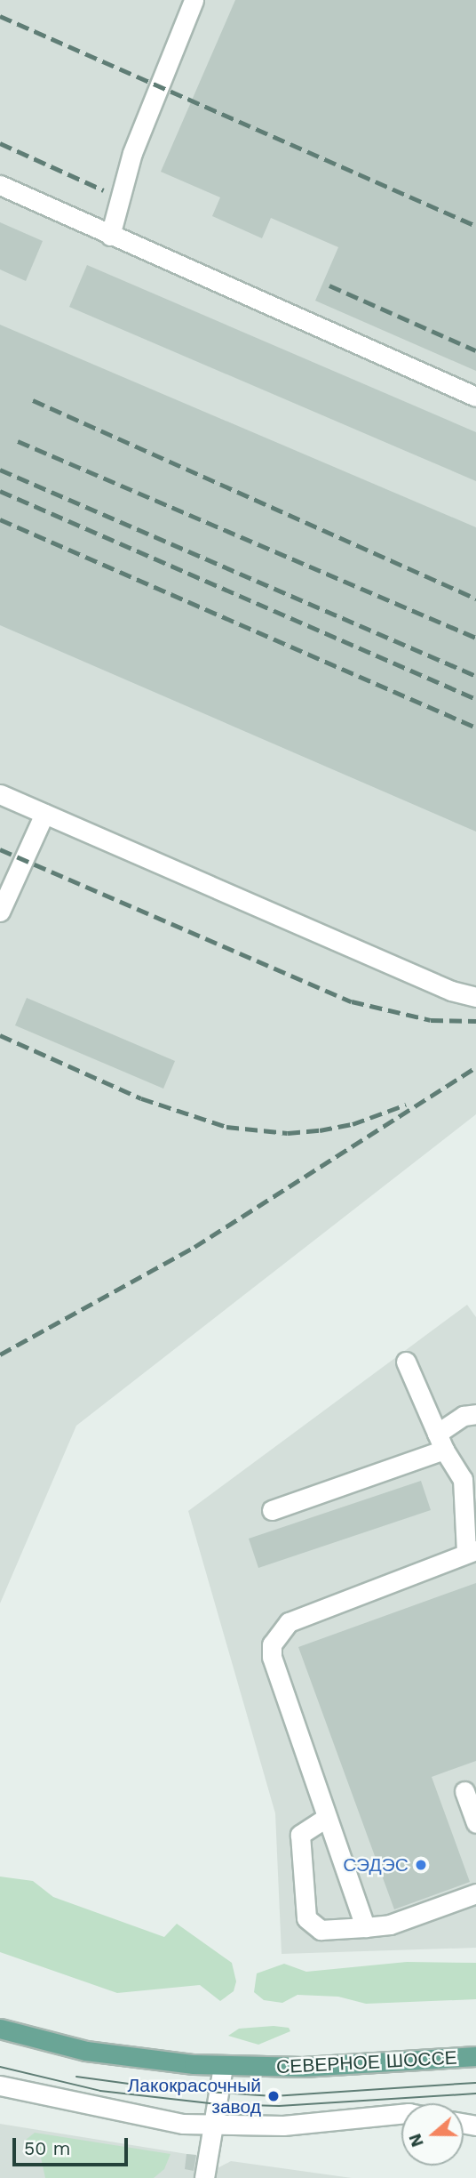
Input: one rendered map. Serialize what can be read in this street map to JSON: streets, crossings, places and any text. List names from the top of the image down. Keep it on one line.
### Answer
{"streets":{"main road":["СЕВЕРНОЕ ШОССЕ"]},"places":["СЭДЭС","Лакокрасочный завод"],"scale_bar":"50 m","north":"left"}
